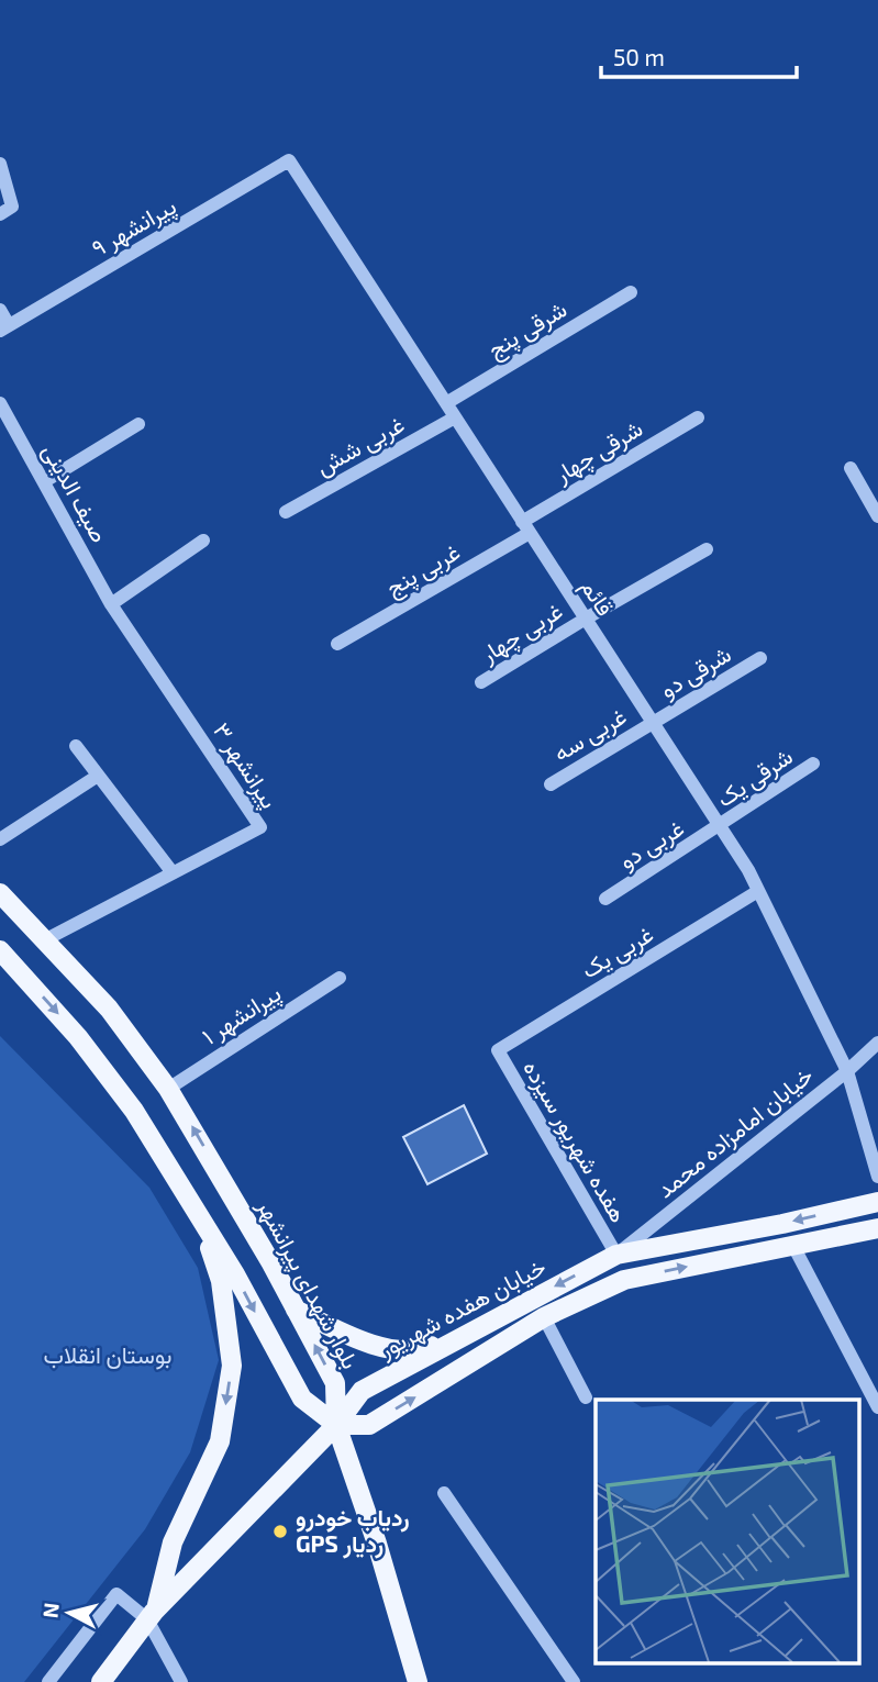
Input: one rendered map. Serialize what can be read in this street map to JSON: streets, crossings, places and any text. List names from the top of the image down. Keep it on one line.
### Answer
{"streets":{"main road":["بلوار شهدای پیرانشهر","خیابان هفده شهریور"],"street":["پیرانشهر ۹","شرقی پنج","غربی شش","شرقی چهار","صیف الدینی","غربی پنج","قائم","غربی چهار","شرقی دو","غربی سه","پیرانشهر ۳","شرقی یک","غربی دو","غربی یک","پیرانشهر ۱","خیابان امامزاده محمد","هفده شهریور سیزده"]},"crossings":[["پیرانشهر ۹","قائم"],["شرقی پنج","قائم"],["غربی شش","قائم"],["شرقی چهار","غربی پنج"],["شرقی چهار","قائم"],["صیف الدینی","پیرانشهر ۳"],["غربی پنج","قائم"],["قائم","غربی چهار"],["قائم","شرقی دو"],["قائم","غربی سه"],["قائم","شرقی یک"],["قائم","غربی دو"],["قائم","غربی یک"],["قائم","خیابان امامزاده محمد"],["شرقی دو","غربی سه"],["پیرانشهر ۳","بلوار شهدای پیرانشهر"],["شرقی یک","غربی دو"],["غربی یک","هفده شهریور سیزده"],["پیرانشهر ۱","بلوار شهدای پیرانشهر"],["خیابان امامزاده محمد","هفده شهریور سیزده"],["خیابان امامزاده محمد","خیابان هفده شهریور"],["هفده شهریور سیزده","خیابان هفده شهریور"],["بلوار شهدای پیرانشهر","خیابان هفده شهریور"]],"parks":["بوستان انقلاب"],"places":["ردیاب خودرو GPS ردیار"],"scale_bar":"50 m","north":"left"}
